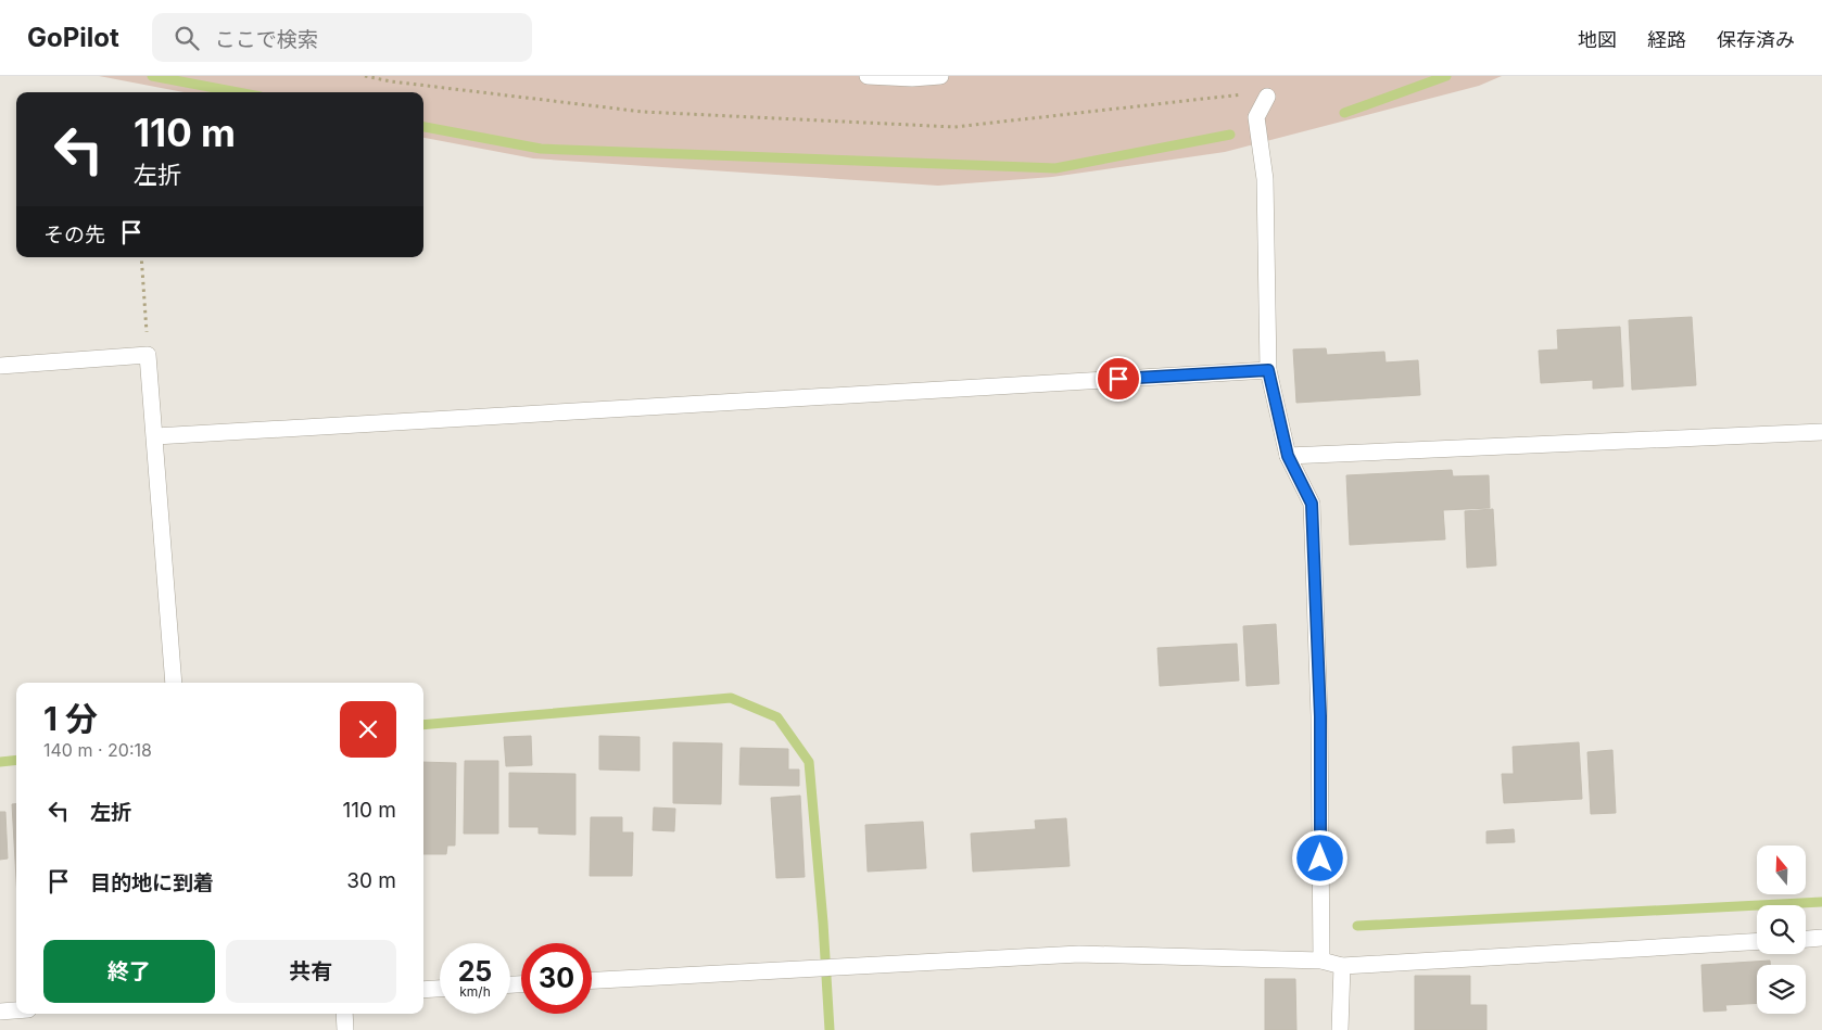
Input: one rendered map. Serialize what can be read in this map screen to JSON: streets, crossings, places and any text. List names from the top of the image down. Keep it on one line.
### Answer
{"north":"top","page":{"header":"GoPilot","search":"ここで検索","nav":["地図","経路","保存済み"],"turn":["110 m","左折"],"then":"その先","heading":["1 分","140 m · 20:18"],"list":[{"name":"左折","value":"110 m"},{"name":"目的地に到着","value":"30 m"}],"buttons":["終了","共有"],"speed":"25 km/h","limit":"30"}}
